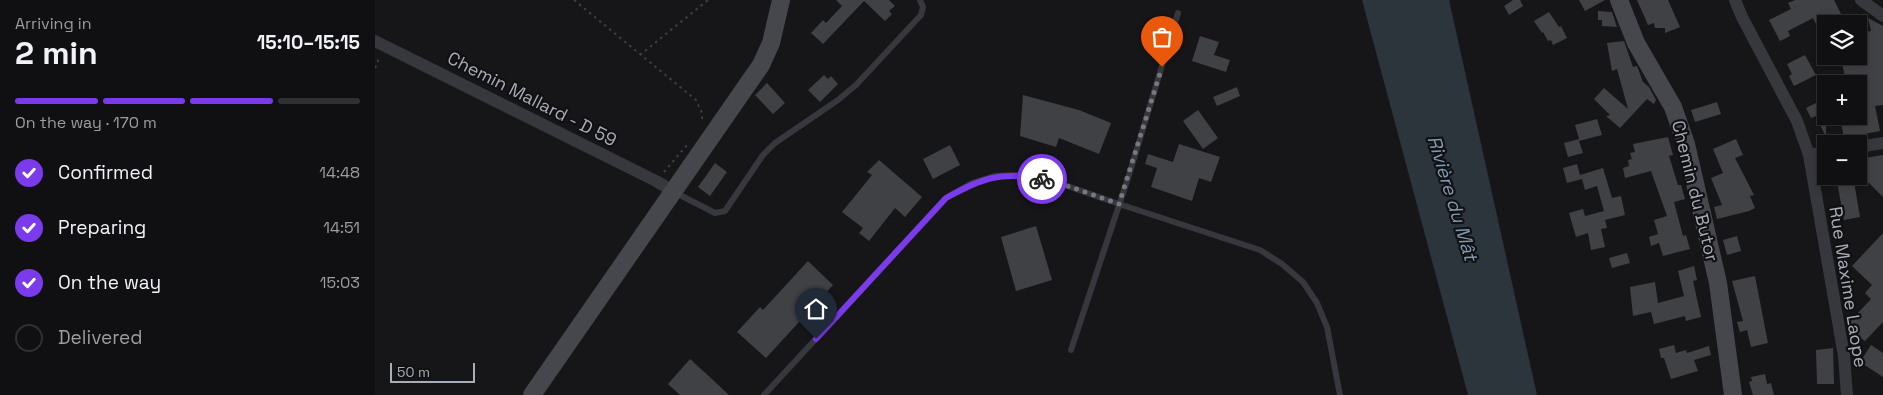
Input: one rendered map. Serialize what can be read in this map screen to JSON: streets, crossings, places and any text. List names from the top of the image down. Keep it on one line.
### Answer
{"streets":{"main road":["Chemin du Butor"],"street":["Chemin Mallard - D 59","Rue Maxime Laope"]},"water":["Rivière du Mât"],"scale_bar":"50 m","page":{"heading":["2 min","Arriving in","15:10–15:15"],"map_buttons":["+","−"],"bar":"On the way · 170 m","list":[["Confirmed","14:48"],["Preparing","14:51"],["On the way","15:03"],"Delivered"],"scale":"50 m"}}
